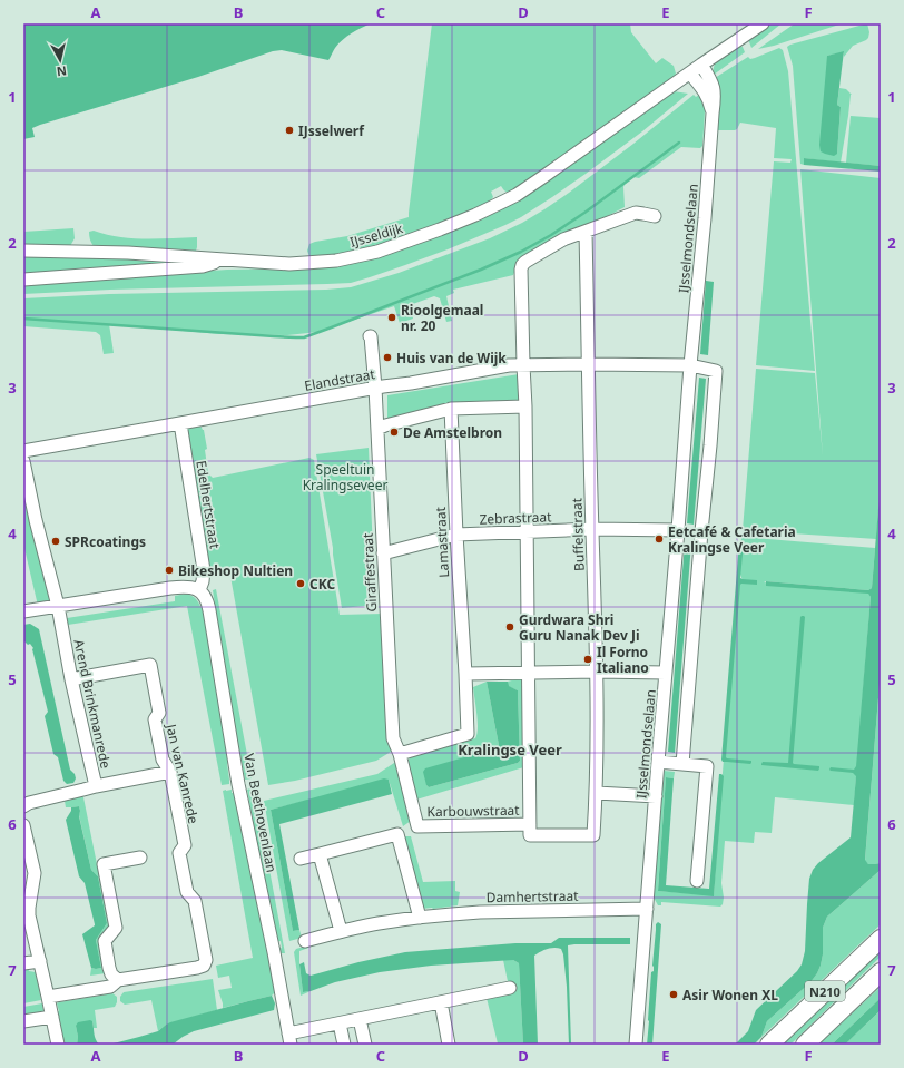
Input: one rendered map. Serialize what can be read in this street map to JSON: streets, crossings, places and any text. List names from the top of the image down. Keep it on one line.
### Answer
{"streets":{"highway":["N210"],"street":["IJsseldijk","IJsselmondselaan","Elandstraat","Edelhertstraat","Zebrastraat","Buffelstraat","Lamastraat","Giraffestraat","Arend Brinkmanrede","Jan van Kanrede","Karbouwstraat","Van Beethovenlaan","Damhertstraat"]},"crossings":[["IJsseldijk","IJsselmondselaan"],["IJsselmondselaan","Elandstraat"],["IJsselmondselaan","Zebrastraat"],["IJsselmondselaan","Damhertstraat"],["Elandstraat","Edelhertstraat"],["Elandstraat","Buffelstraat"],["Elandstraat","Giraffestraat"],["Edelhertstraat","Van Beethovenlaan"],["Zebrastraat","Buffelstraat"],["Zebrastraat","Lamastraat"],["Zebrastraat","Giraffestraat"],["Buffelstraat","Karbouwstraat"],["Lamastraat","Giraffestraat"],["Lamastraat","Karbouwstraat"],["Giraffestraat","Karbouwstraat"],["Arend Brinkmanrede","Jan van Kanrede"]],"districts":["Kralingse Veer"],"parks":["Speeltuin Kralingseveer"],"places":["IJsselwerf","Rioolgemaal nr. 20","Huis van de Wijk","De Amstelbron","Eetcafé & Cafetaria Kralingse Veer","SPRcoatings","Bikeshop Nultien","CKC","Gurdwara Shri Guru Nanak Dev Ji","Il Forno Italiano","Asir Wonen XL"],"north":"bottom","grid":{"columns":["A","B","C","D","E","F"],"rows":["1","2","3","4","5","6","7"]}}
